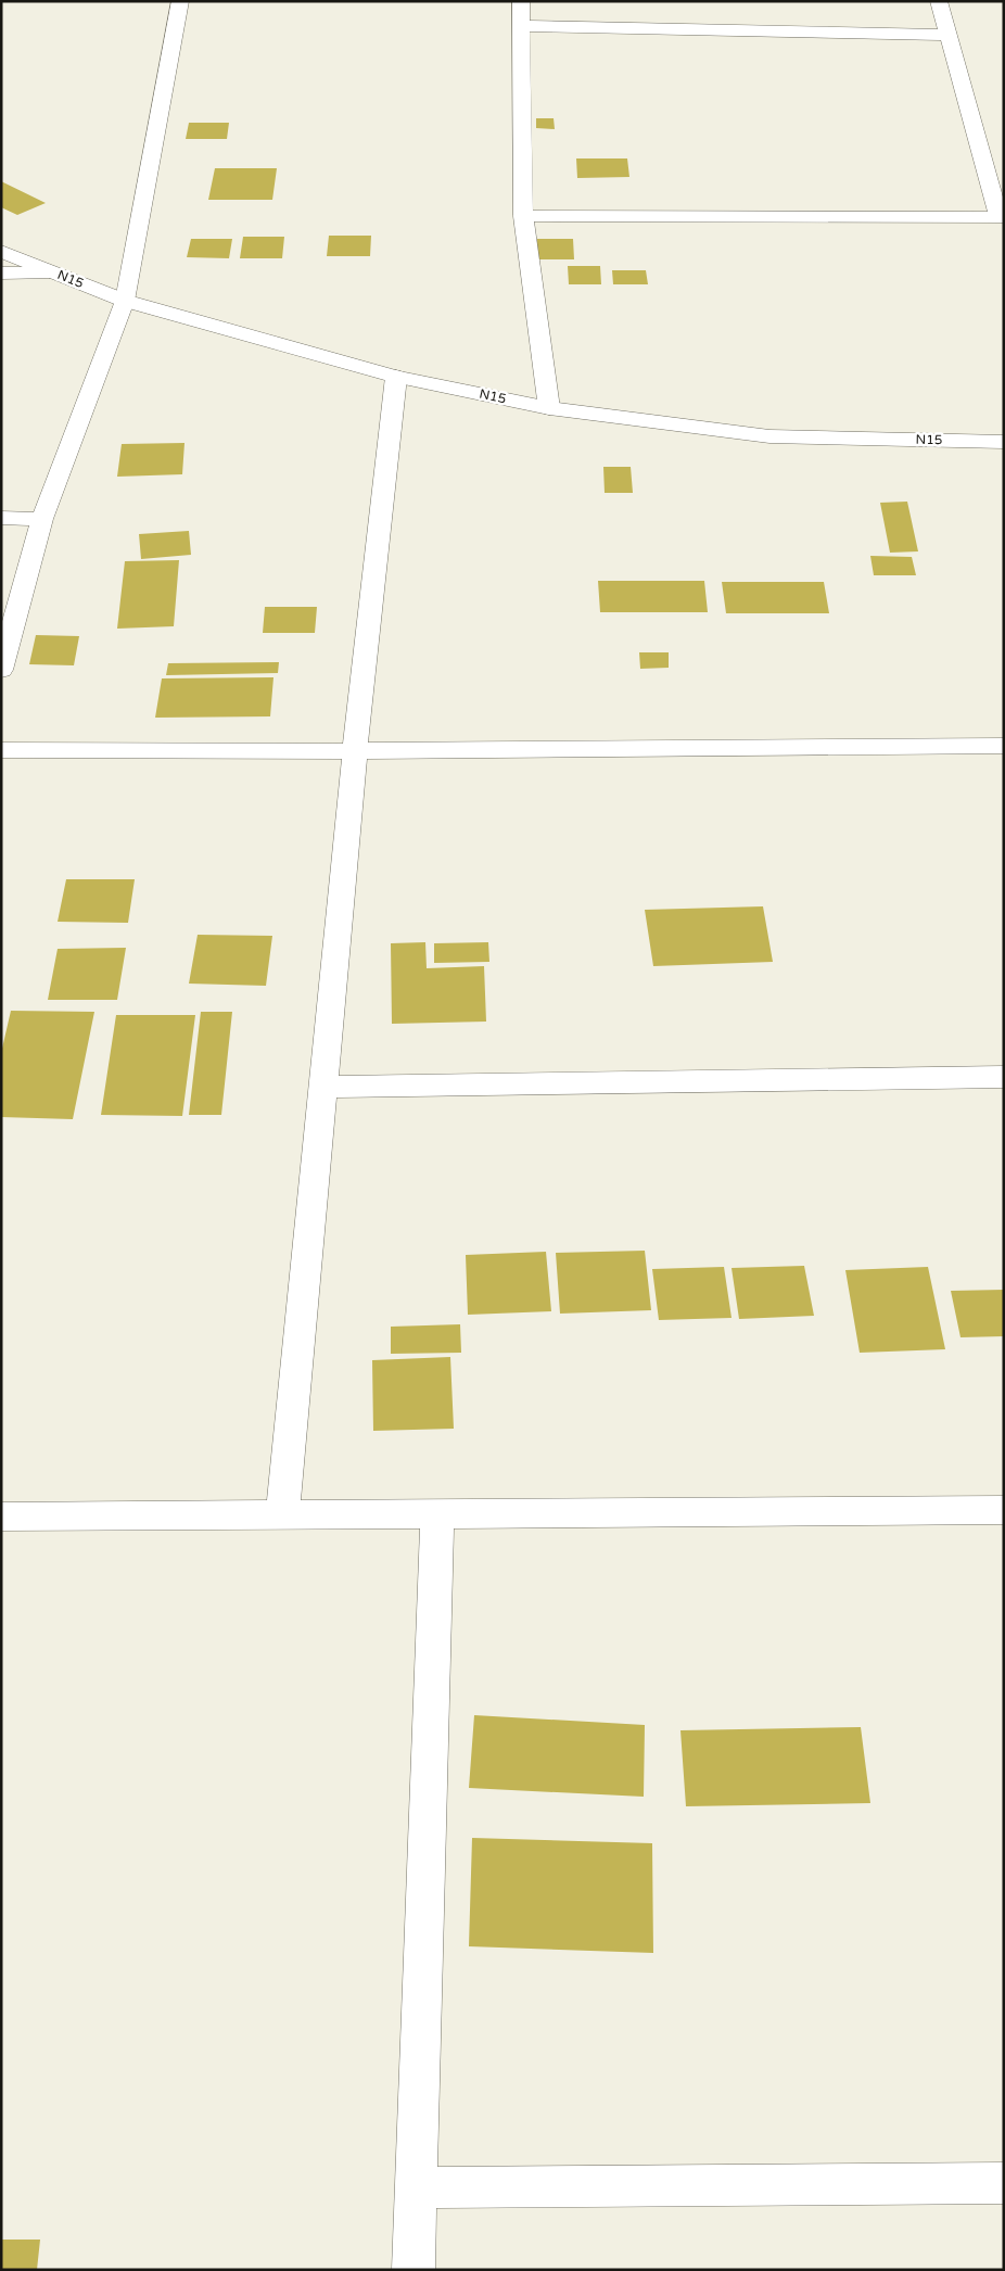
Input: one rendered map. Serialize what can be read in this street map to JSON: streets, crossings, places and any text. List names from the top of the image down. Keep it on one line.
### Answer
{"streets":{"street":["N15"]}}
